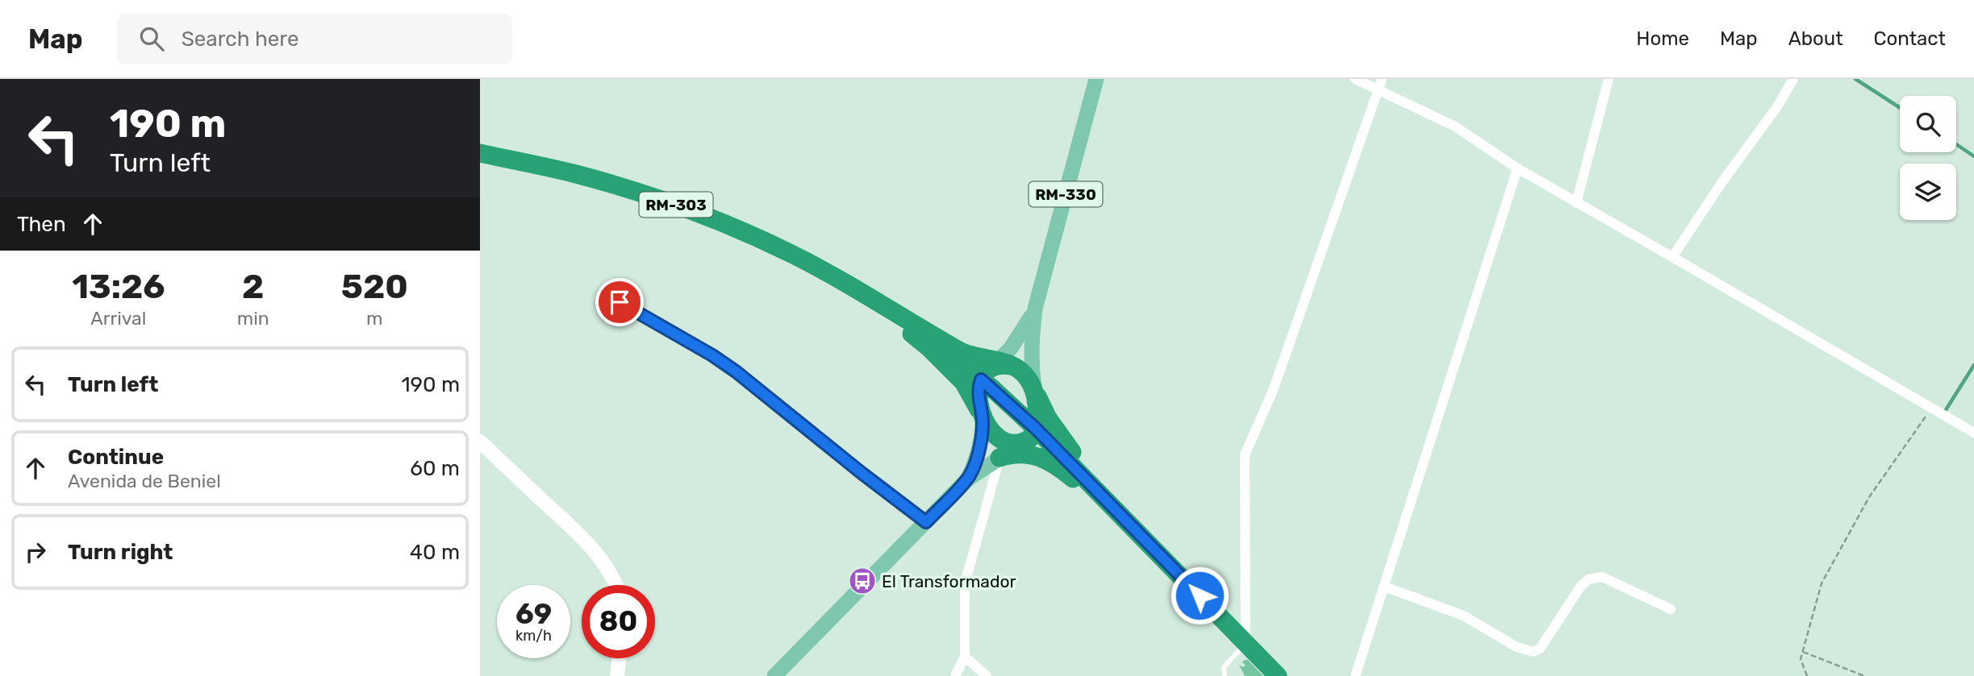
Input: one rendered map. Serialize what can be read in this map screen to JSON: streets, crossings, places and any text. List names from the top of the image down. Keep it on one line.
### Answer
{"streets":{"highway":["RM-303"],"main road":["RM-330"]},"places":{"bus stop":["El Transformador"]},"page":{"header":"Map","search":"Search here","nav":["Home","Map","About","Contact"],"turn":["190 m","Turn left"],"then":"Then","eta":["13:26","Arrival","2","min","520","m"],"list":[{"name":"Turn left","value":"190 m"},{"name":"Continue","note":"Avenida de Beniel","value":"60 m"},{"name":"Turn right","value":"40 m"}],"speed":"69 km/h","limit":"80"}}
